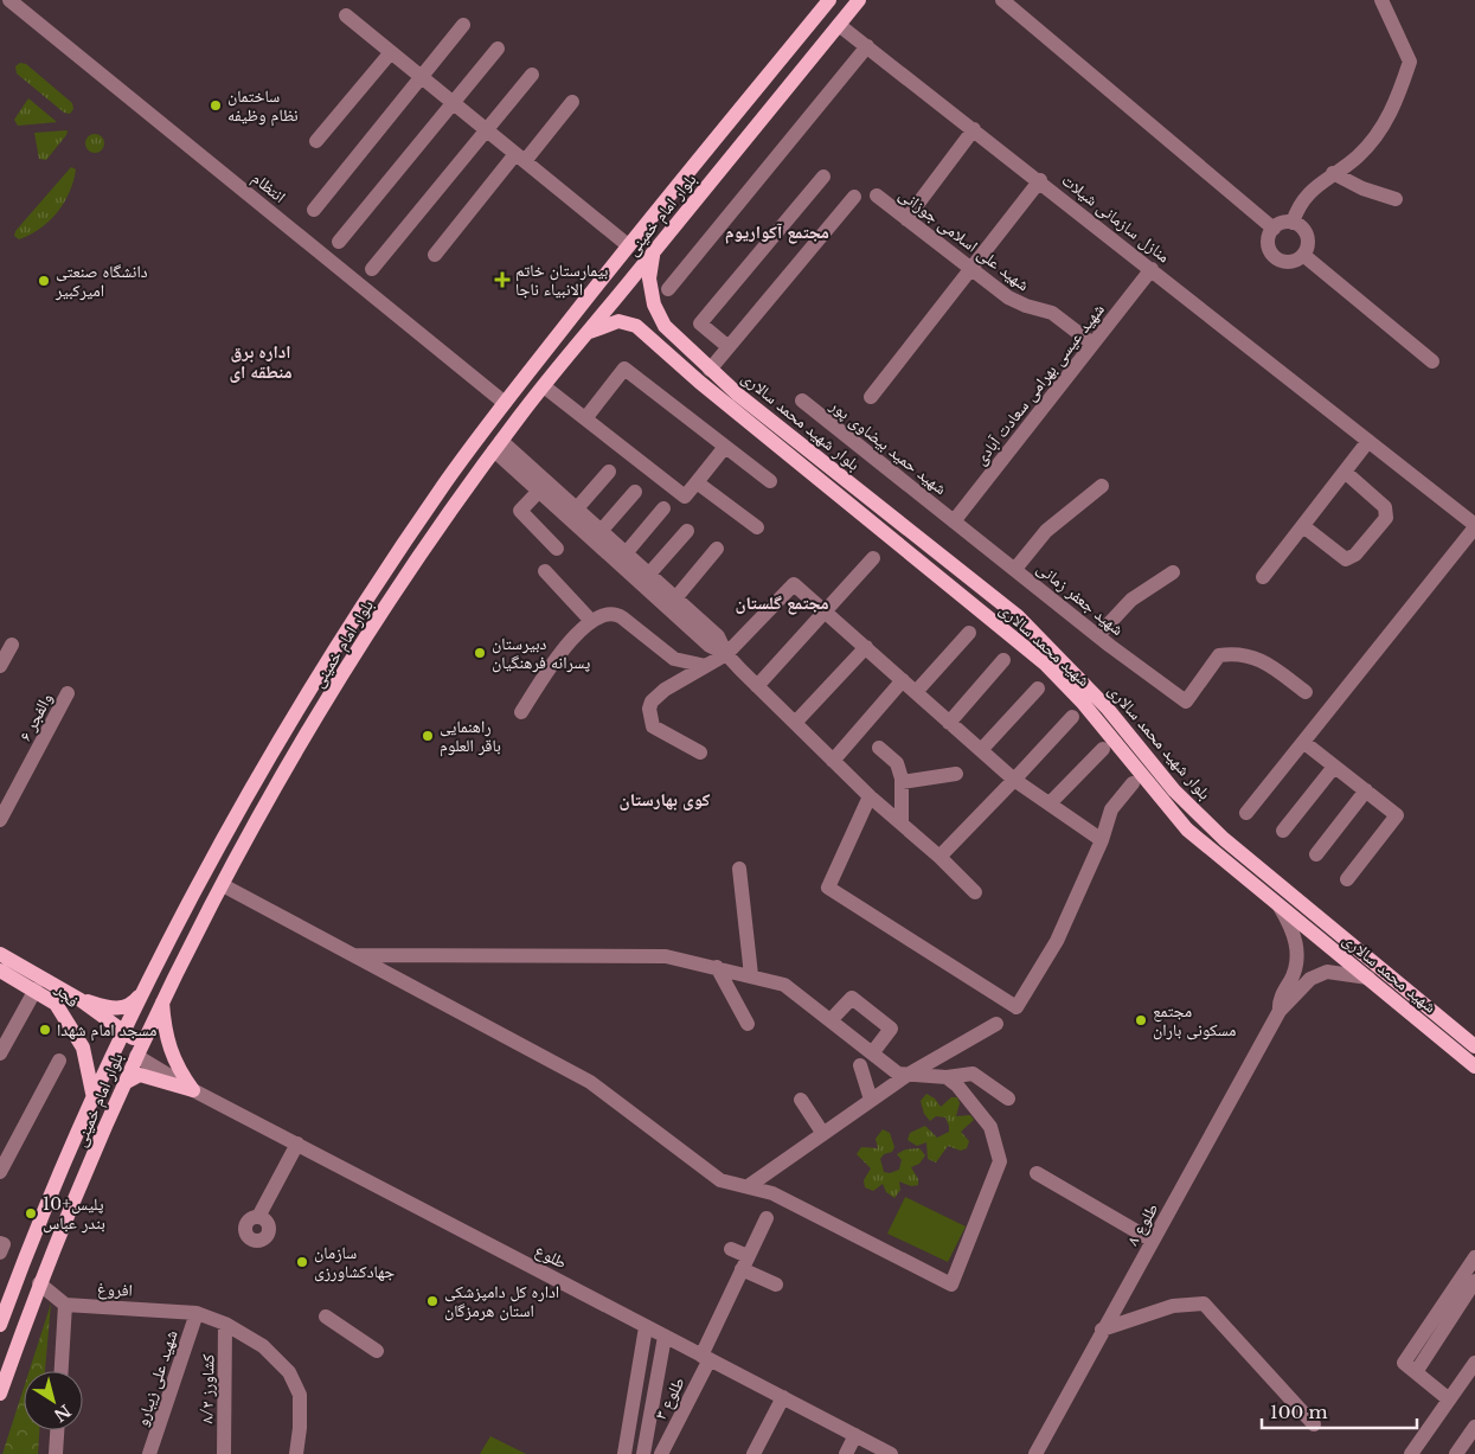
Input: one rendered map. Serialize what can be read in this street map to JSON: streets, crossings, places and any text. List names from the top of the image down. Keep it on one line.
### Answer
{"streets":{"main road":["بلوار امام خمینی","بلوار شهید محمد سالاری","شهید محمد سالاری","فجر"],"street":["انتظام","منازل سازمانی شیلات","شهید علی اسلامی جوزانی","شهید عیسی بهرامی سعادت آبادی","شهید حمید بیضاوی پور","شهید جعفر زمانی","والفجر ۶","طلوع ۸","طلوع","افروغ","شهید علی زیبارو","کشاورز ۸/۲","طلوع ۳"]},"crossings":[["انتظام","بلوار امام خمینی"],["بلوار امام خمینی","منازل سازمانی شیلات"],["بلوار امام خمینی","بلوار شهید محمد سالاری"],["بلوار امام خمینی","شهید محمد سالاری"],["بلوار امام خمینی","فجر"],["بلوار امام خمینی","طلوع"],["منازل سازمانی شیلات","شهید عیسی بهرامی سعادت آبادی"],["شهید علی اسلامی جوزانی","شهید عیسی بهرامی سعادت آبادی"],["شهید عیسی بهرامی سعادت آبادی","شهید حمید بیضاوی پور"],["شهید عیسی بهرامی سعادت آبادی","شهید جعفر زمانی"],["شهید حمید بیضاوی پور","شهید جعفر زمانی"],["شهید محمد سالاری","طلوع ۸"],["فجر","طلوع"],["طلوع","طلوع ۳"],["افروغ","شهید علی زیبارو"],["افروغ","کشاورز ۸/۲"]],"districts":["مجتمع آکواریوم","اداره برق منطقه ای","مجتمع گلستان","کوی بهارستان"],"places":{"other":["ساختمان نظام وظیفه","دانشگاه صنعتی امیرکبیر","دبیرستان پسرانه فرهنگیان","راهنمایی باقر العلوم","مجتمع مسکونی باران","مسجد امام شهدا","پليس+10 بندر عباس","سازمان جهادکشاورزی","اداره کل دامپزشکی استان هرمزگان"],"health":["بیمارستان خاتم الانبیاء ناجا"]},"scale_bar":"100 m","north":"bottom right"}
